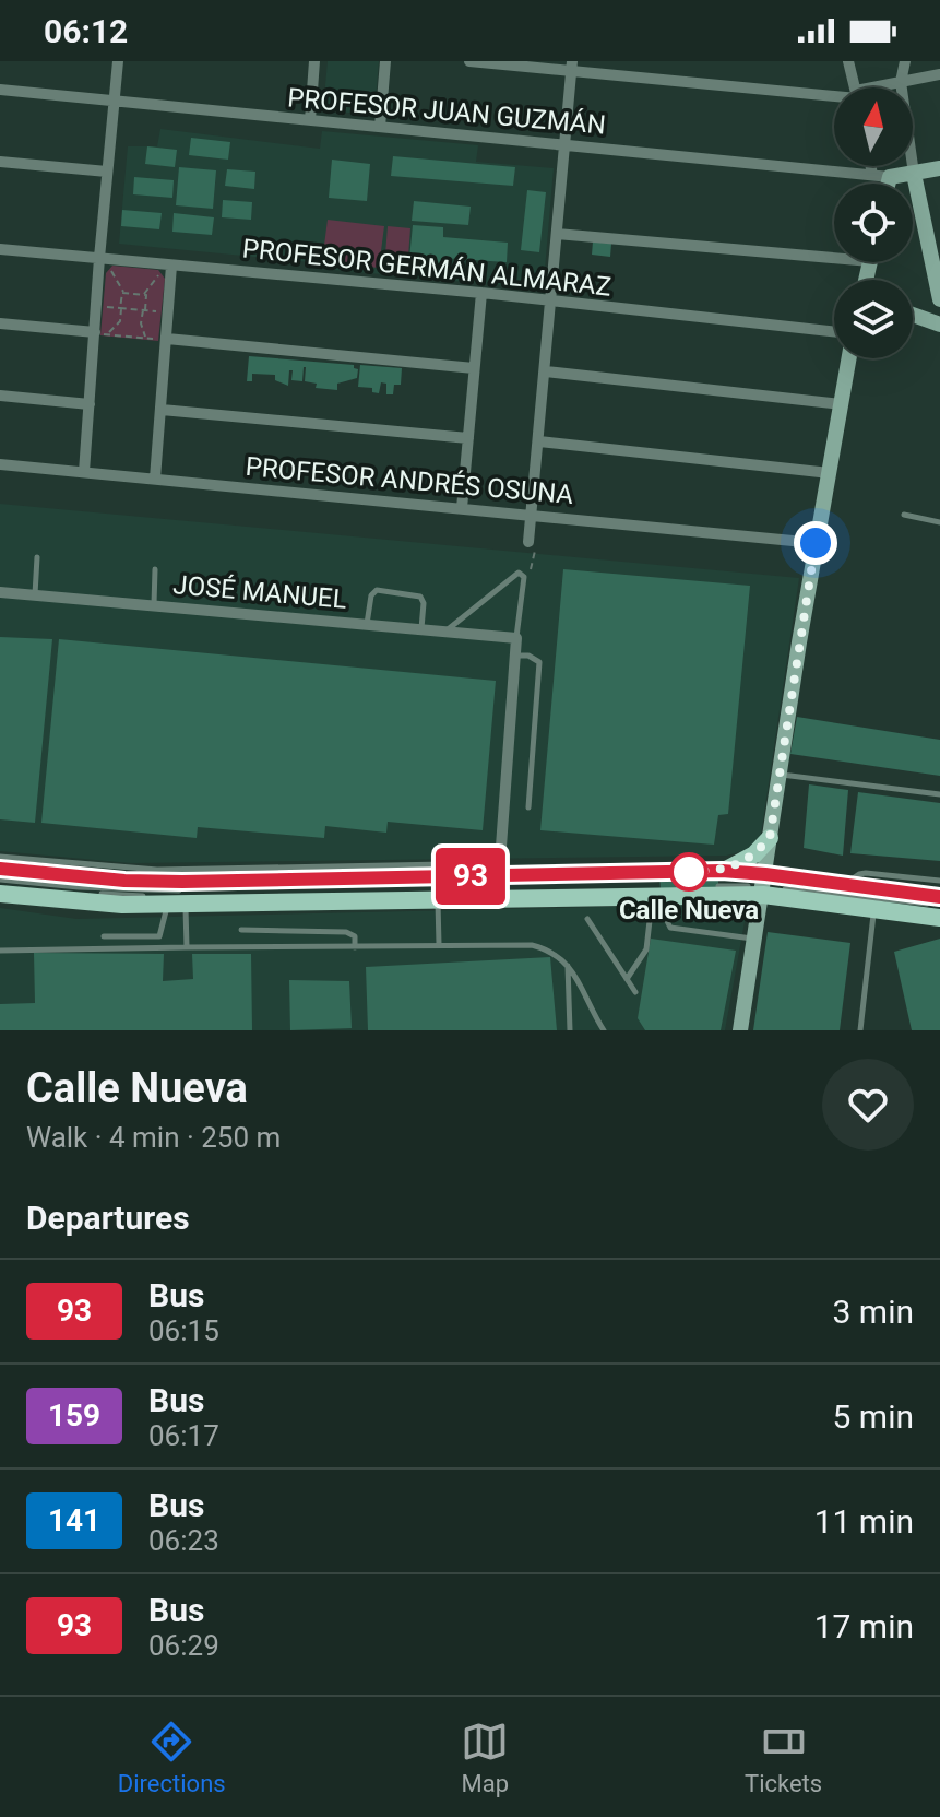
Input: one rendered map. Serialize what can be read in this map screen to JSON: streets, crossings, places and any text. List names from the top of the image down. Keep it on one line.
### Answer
{"streets":{"street":["PROFESOR JUAN GUZMÁN","PROFESOR GERMÁN ALMARAZ","PROFESOR ANDRÉS OSUNA","JOSÉ MANUEL"]},"places":["Calle Nueva"],"lines":["bus line 93"],"north":"top","page":{"status":"06:12","on_map":"93","heading":[["Calle Nueva","Walk · 4 min · 250 m"],"Departures"],"list":[{"mark":"93","name":"Bus","note":"06:15","value":"3 min"},{"mark":"159","name":"Bus","note":"06:17","value":"5 min"},{"mark":"141","name":"Bus","note":"06:23","value":"11 min"},{"mark":"93","name":"Bus","note":"06:29","value":"17 min"}],"tabs":["Directions","Map","Tickets"]}}
